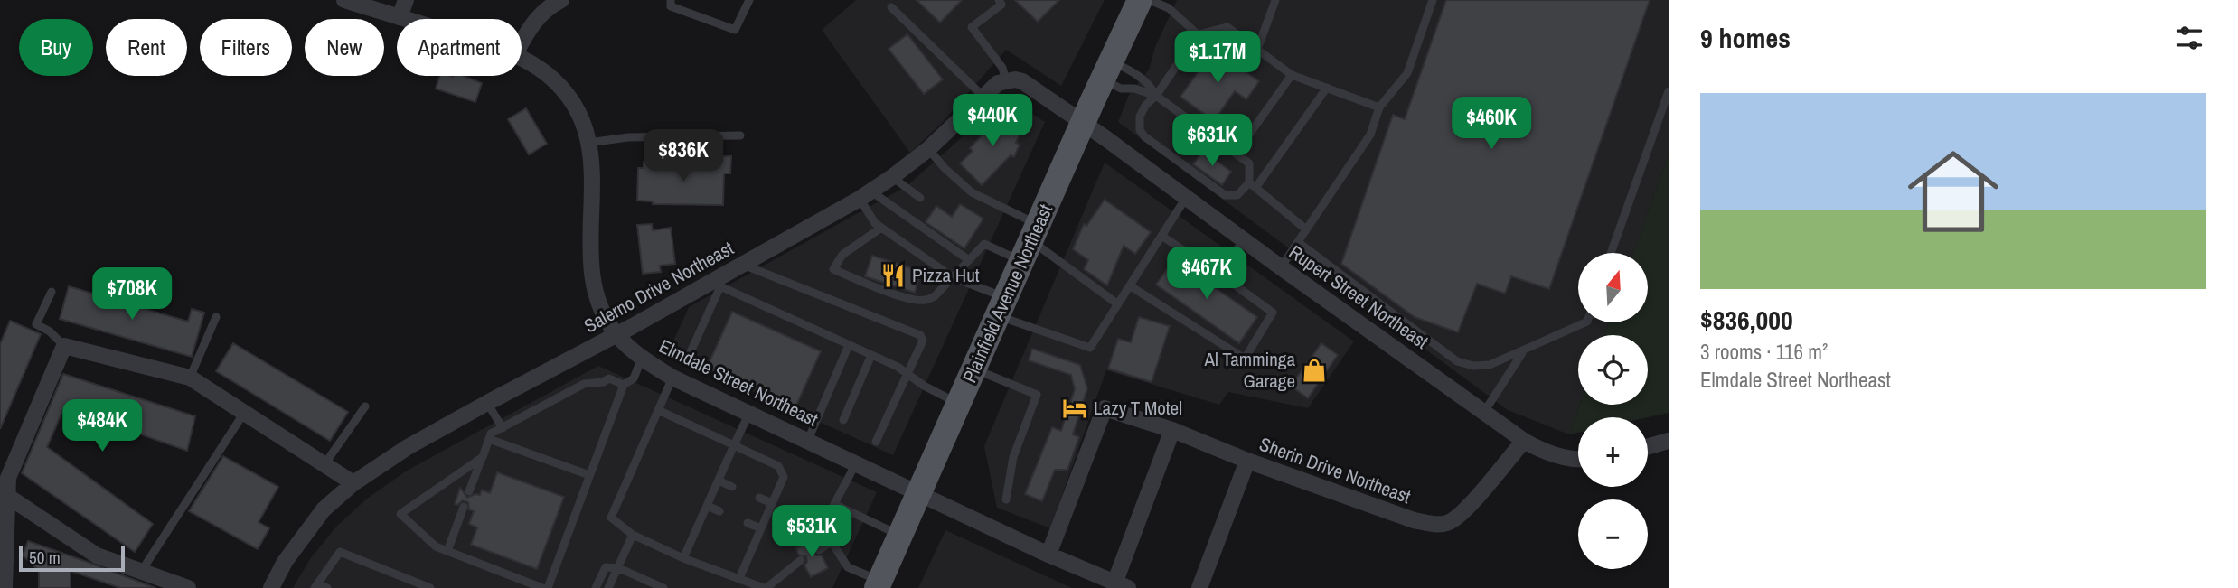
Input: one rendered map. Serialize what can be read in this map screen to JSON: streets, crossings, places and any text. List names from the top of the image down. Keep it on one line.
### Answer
{"streets":{"main road":["Plainfield Avenue Northeast"],"street":["Salerno Drive Northeast","Rupert Street Northeast","Elmdale Street Northeast","Sherin Drive Northeast"]},"crossings":[["Salerno Drive Northeast","Elmdale Street Northeast"],["Plainfield Avenue Northeast","Rupert Street Northeast"],["Plainfield Avenue Northeast","Elmdale Street Northeast"],["Rupert Street Northeast","Sherin Drive Northeast"],["Elmdale Street Northeast","Sherin Drive Northeast"]],"places":{"restaurant":["Pizza Hut"],"shop":["Al Tamminga Garage"],"hotel":["Lazy T Motel"]},"scale_bar":"50 m","north":"top","page":{"heading":"9 homes","chip":["Buy","Rent","Filters","New","Apartment"],"price":["$1.17M","$440K","$460K","$631K","$836K","$467K","$708K","$484K","$531K"],"list":[{"name":"$836,000","note":"3 rooms · 116 m² · Elmdale Street Northeast"}],"map_buttons":["+","−"],"scale":"50 m"}}
